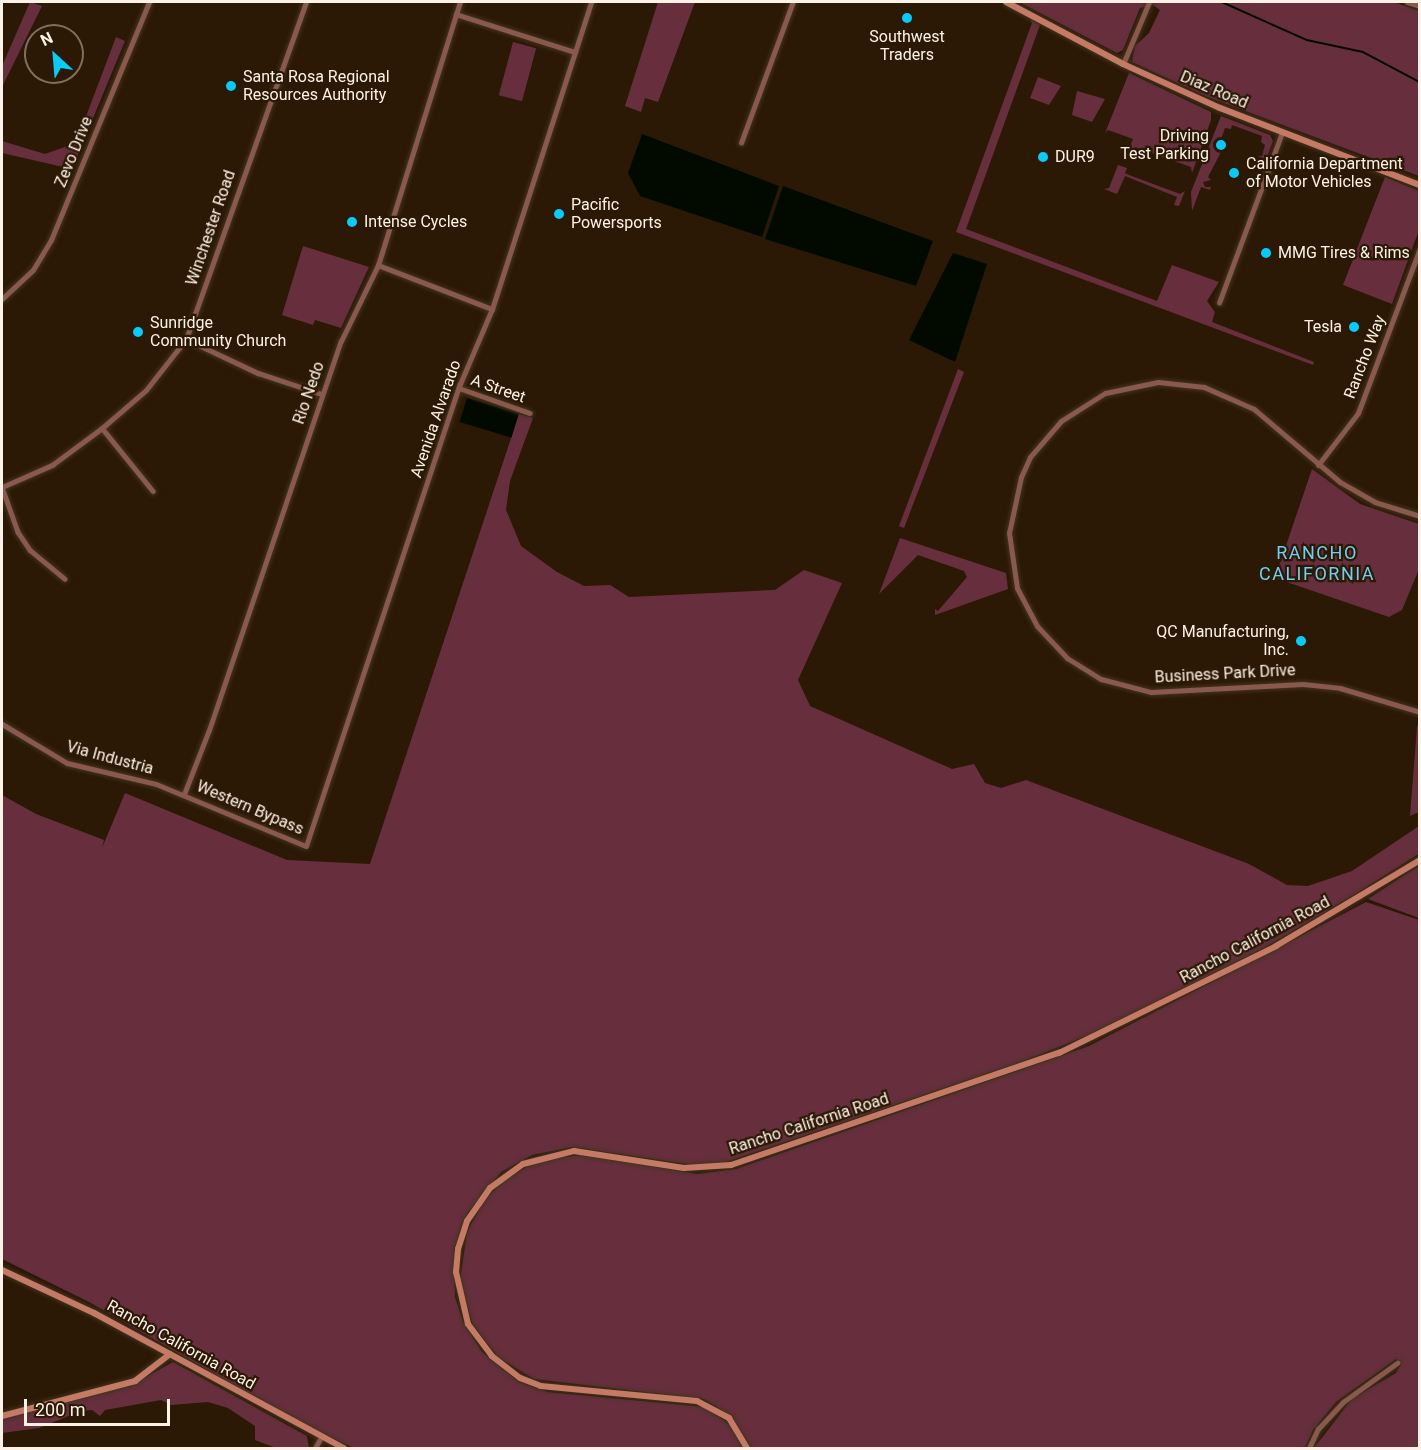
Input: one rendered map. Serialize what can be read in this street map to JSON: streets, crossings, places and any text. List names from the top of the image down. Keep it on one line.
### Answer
{"streets":{"main road":["Diaz Road","Rancho California Road"],"street":["Zevo Drive","Winchester Road","Rancho Way","A Street","Rio Nedo","Avenida Alvarado","Business Park Drive","Via Industria","Western Bypass"]},"crossings":[["Rancho Way","Business Park Drive"],["A Street","Avenida Alvarado"],["Rio Nedo","Via Industria"],["Rio Nedo","Western Bypass"],["Avenida Alvarado","Western Bypass"],["Via Industria","Western Bypass"]],"districts":["RANCHO CALIFORNIA"],"places":["Southwest Traders","Santa Rosa Regional Resources Authority","Driving Test Parking","DUR9","California Department of Motor Vehicles","Pacific Powersports","Intense Cycles","MMG Tires & Rims","Tesla","Sunridge Community Church","QC Manufacturing, Inc."],"scale_bar":"200 m","north":"top left"}
